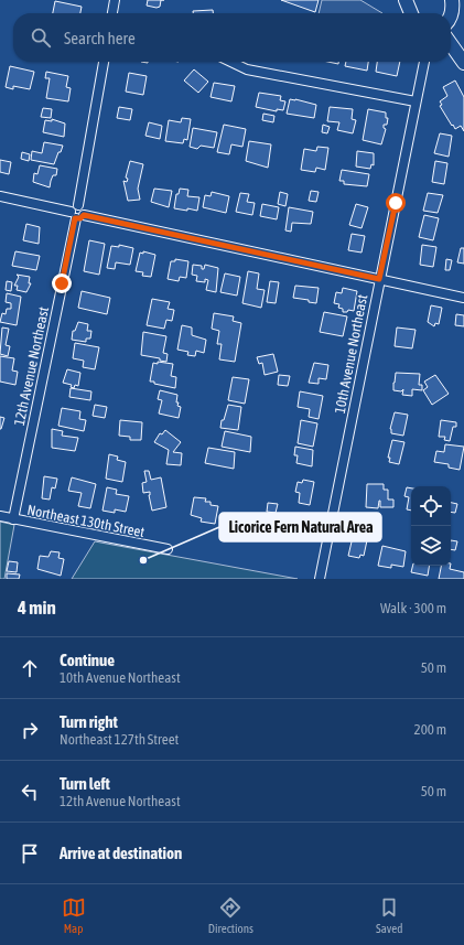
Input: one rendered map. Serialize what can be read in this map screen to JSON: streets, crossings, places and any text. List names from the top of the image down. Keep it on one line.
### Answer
{"streets":{"street":["10th Avenue Northeast","12th Avenue Northeast","Northeast 130th Street"]},"crossings":[["12th Avenue Northeast","Northeast 130th Street"]],"places":["Licorice Fern Natural Area"],"page":{"search":"Search here","heading":["4 min","Walk · 300 m"],"list":[["Continue","10th Avenue Northeast","50 m"],["Turn right","Northeast 127th Street","200 m"],["Turn left","12th Avenue Northeast","50 m"],"Arrive at destination"],"nav":["Map","Directions","Saved"]}}
